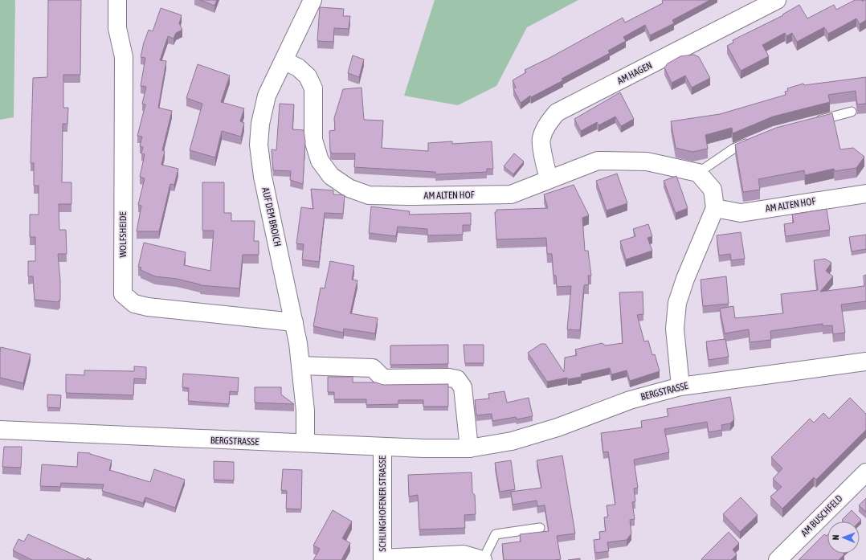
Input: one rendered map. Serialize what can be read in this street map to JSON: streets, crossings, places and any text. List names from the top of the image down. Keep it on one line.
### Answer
{"streets":{"street":["AM HAGEN","AM ALTEN HOF","AUF DEM BROICH","WOLFSHEIDE","BERGSTRASSE","SCHLINGHOFENER STRASSE","AM BUSCHFELD"]},"crossings":[["AM HAGEN","AM ALTEN HOF"],["AM ALTEN HOF","AUF DEM BROICH"],["AUF DEM BROICH","WOLFSHEIDE"],["AUF DEM BROICH","BERGSTRASSE"],["BERGSTRASSE","SCHLINGHOFENER STRASSE"]],"north":"left"}
